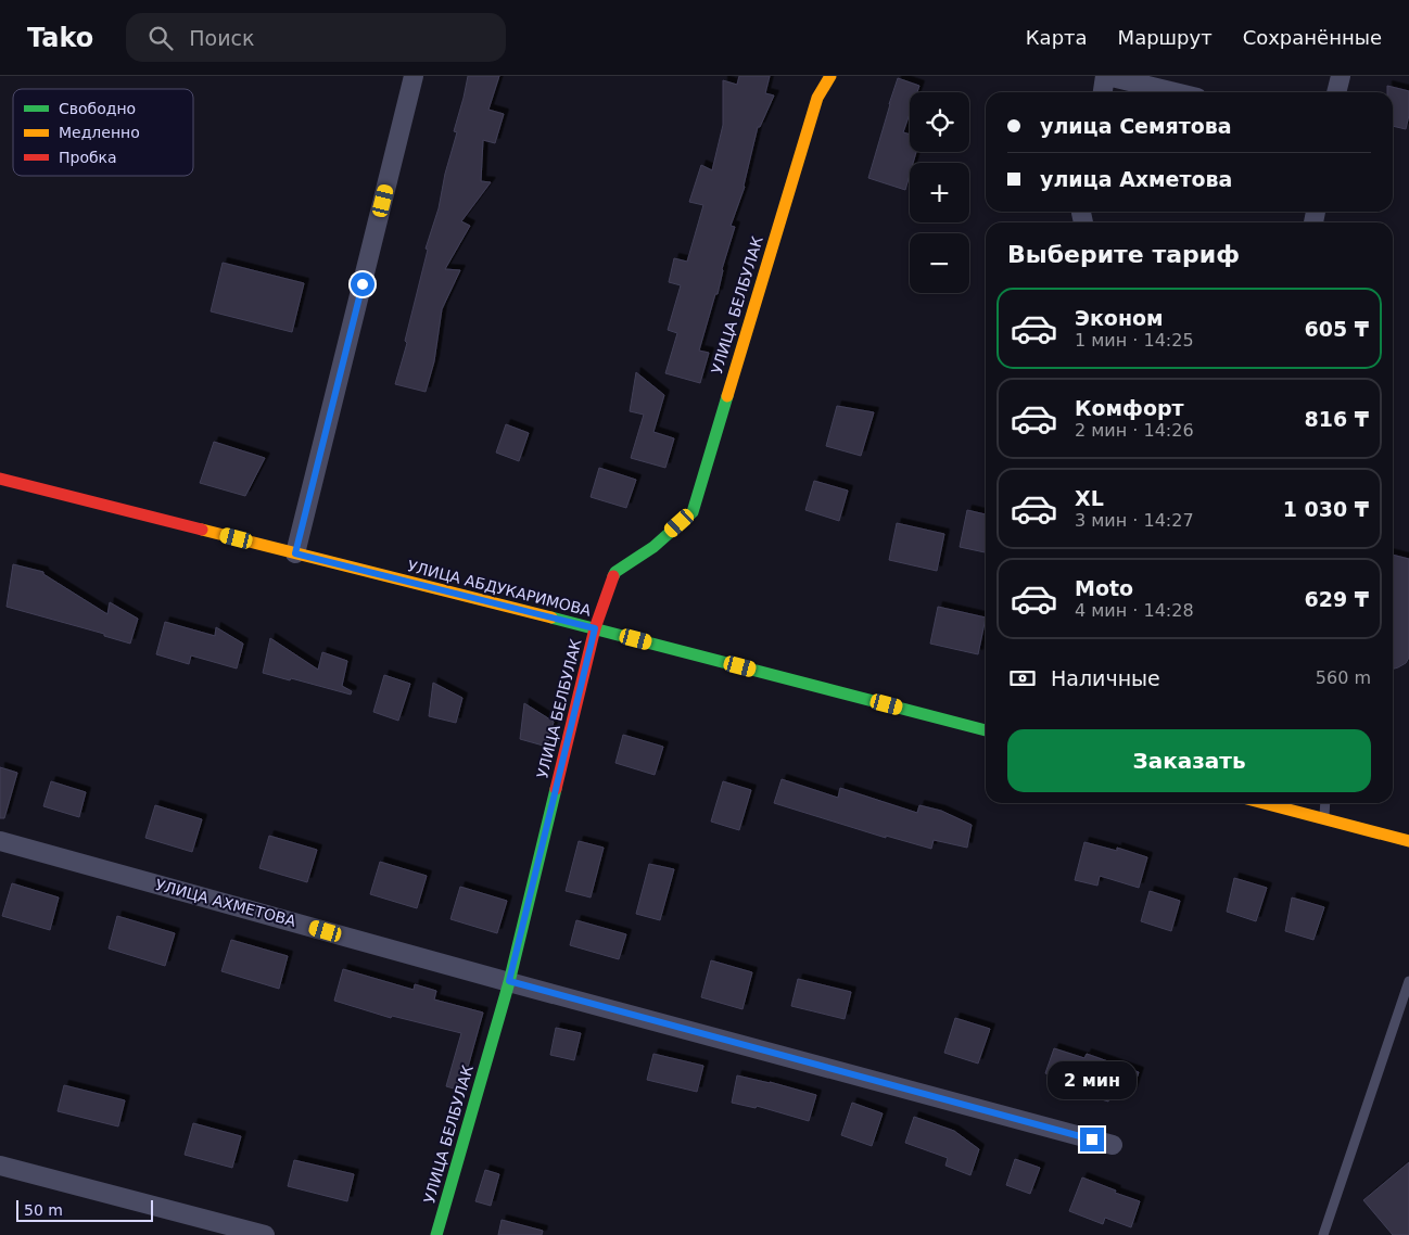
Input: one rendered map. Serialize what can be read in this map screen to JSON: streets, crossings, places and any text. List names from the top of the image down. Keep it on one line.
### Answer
{"streets":{"street":["УЛИЦА БЕЛБУЛАК","УЛИЦА АБДУКАРИМОВА","УЛИЦА АХМЕТОВА"]},"crossings":[["УЛИЦА БЕЛБУЛАК","УЛИЦА АБДУКАРИМОВА"],["УЛИЦА БЕЛБУЛАК","УЛИЦА АХМЕТОВА"]],"legend":["Свободно","Медленно","Пробка"],"scale_bar":"50 m","page":{"header":"Tako","search":"Поиск","nav":["Карта","Маршрут","Сохранённые"],"map_buttons":["+","−"],"banner":["улица Семятова","улица Ахметова"],"heading":"Выберите тариф","list":[{"name":"Эконом","note":"1 мин · 14:25","value":"605 ₸"},{"name":"Комфорт","note":"2 мин · 14:26","value":"816 ₸"},{"name":"XL","note":"3 мин · 14:27","value":"1 030 ₸"},{"name":"Moto","note":"4 мин · 14:28","value":"629 ₸"}],"pay":["Наличные","560 m"],"buttons":"Заказать","bubble":"2 мин","scale":"50 m"}}
